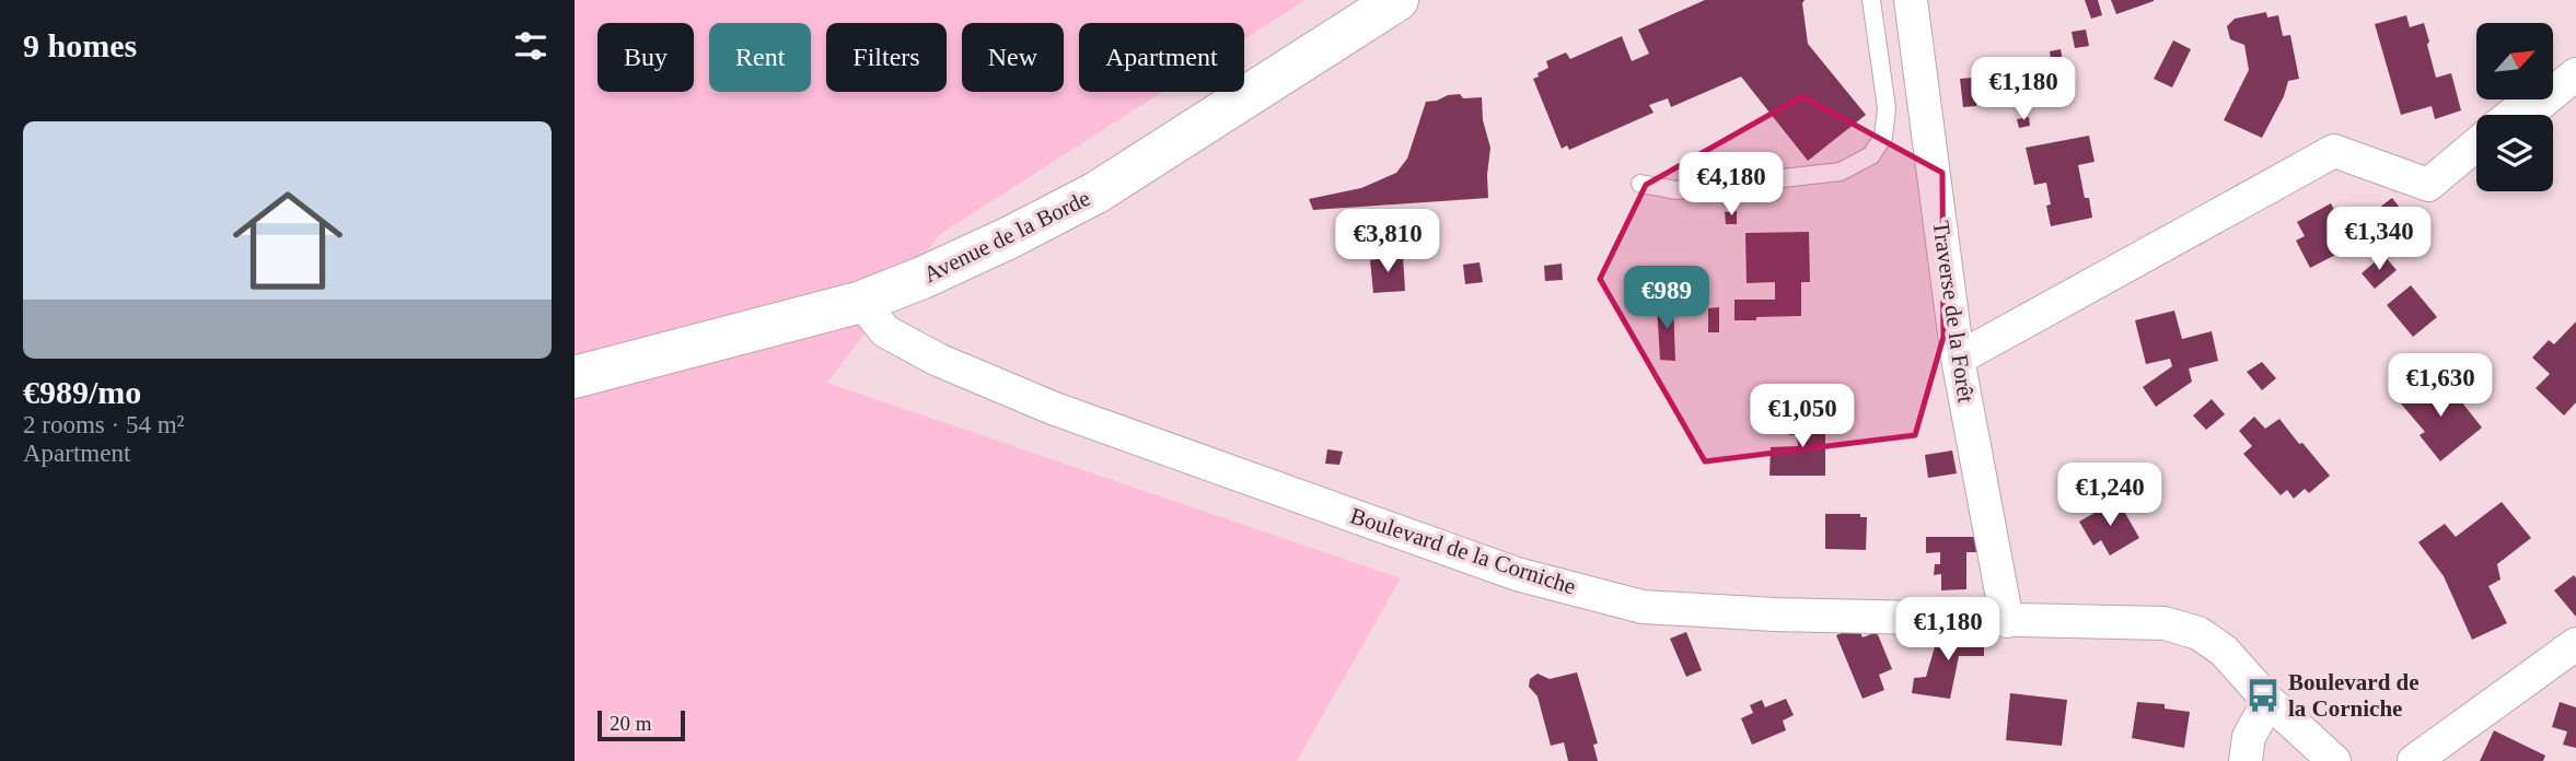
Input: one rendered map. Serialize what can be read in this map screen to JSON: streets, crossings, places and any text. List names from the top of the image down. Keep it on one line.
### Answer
{"streets":{"street":["Avenue de la Borde","Traverse de la Forêt","Boulevard de la Corniche"]},"crossings":[["Avenue de la Borde","Boulevard de la Corniche"],["Traverse de la Forêt","Boulevard de la Corniche"]],"places":{"bus stop":["Boulevard de la Corniche"]},"scale_bar":"20 m","north":"top right","page":{"heading":"9 homes","chip":["Buy","Rent","Filters","New","Apartment"],"price":["€1,180","€4,180","€1,340","€3,810","€989","€1,630","€1,050","€1,240","€1,180"],"list":[{"name":"€989/mo","note":"2 rooms · 54 m² · Apartment"}],"scale":"20 m"}}
